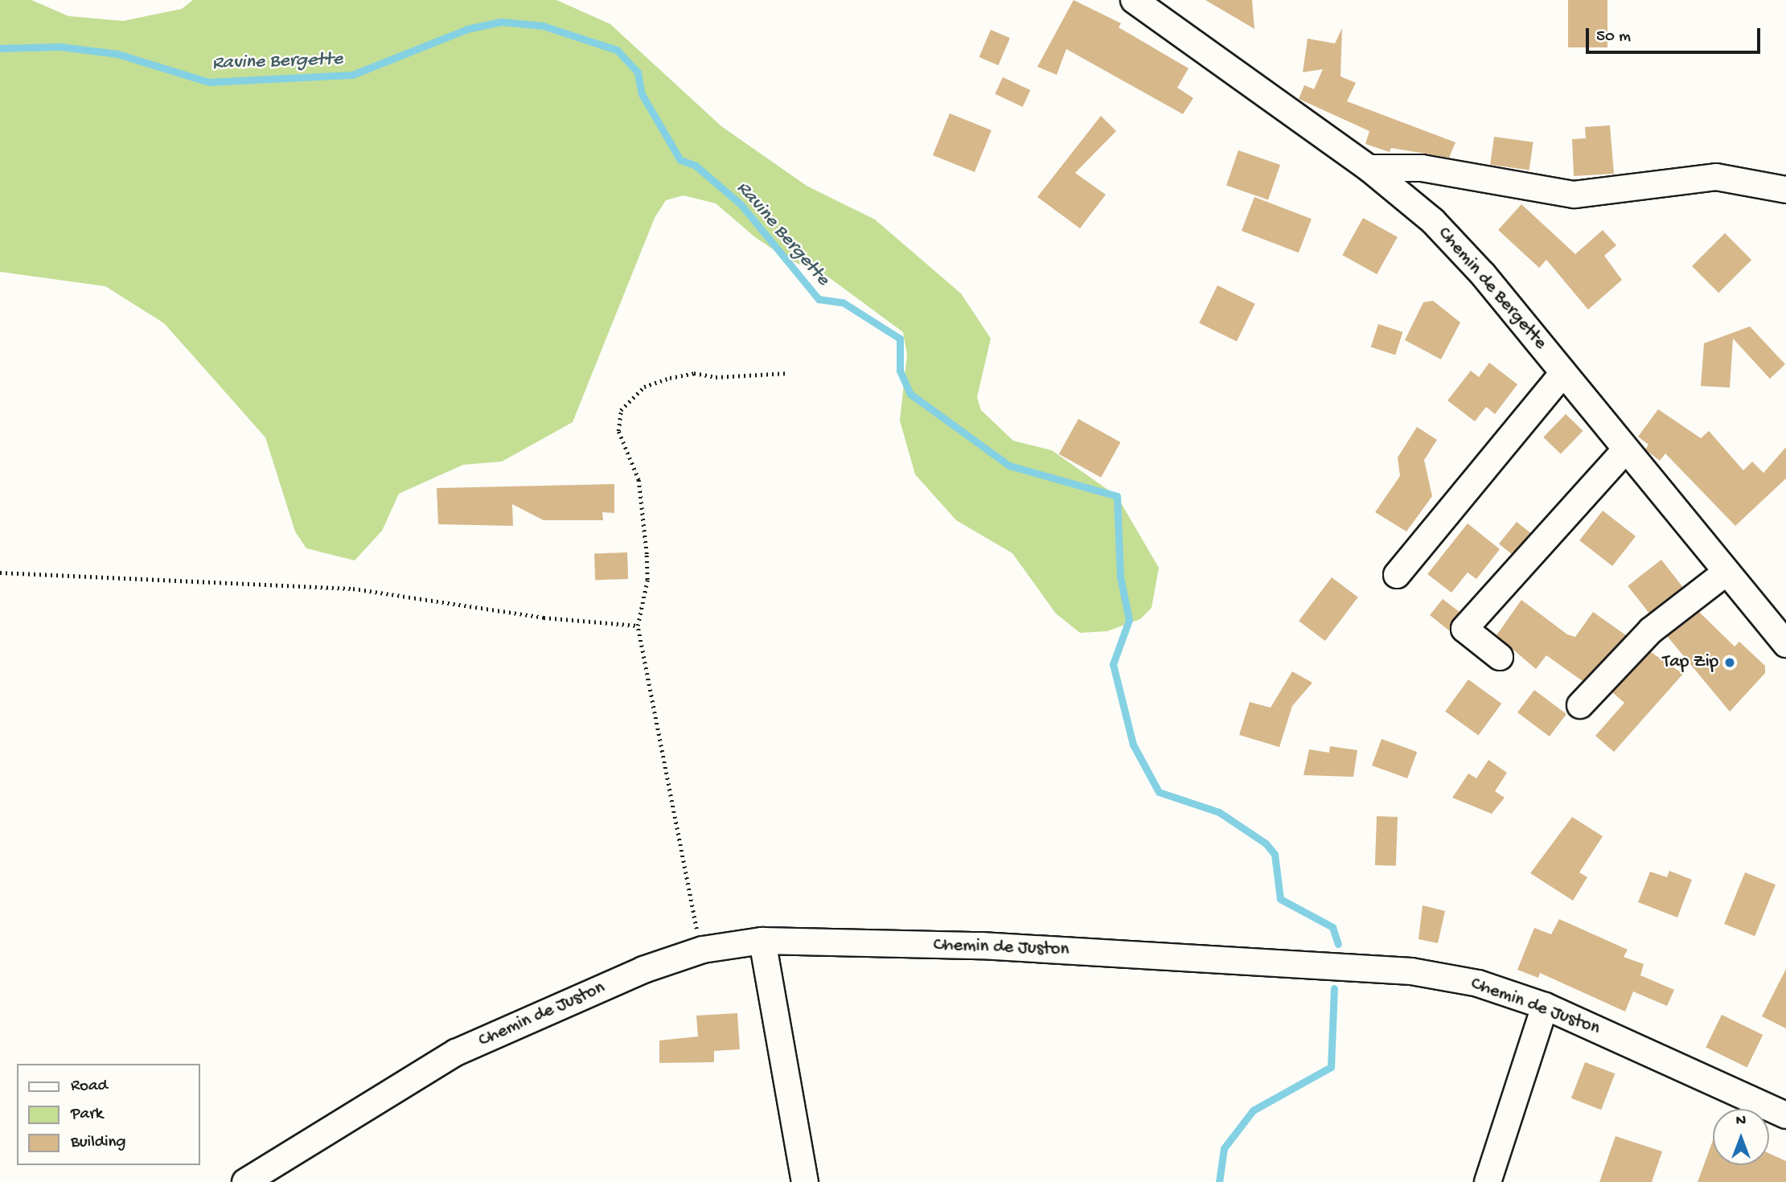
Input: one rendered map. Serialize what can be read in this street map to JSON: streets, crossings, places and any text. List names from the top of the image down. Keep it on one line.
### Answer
{"streets":{"street":["Chemin de Bergette","Chemin de Juston"]},"water":["Ravine Bergette"],"places":["Tap Zip"],"legend":["Road","Park","Building"],"scale_bar":"50 m","north":"top"}
